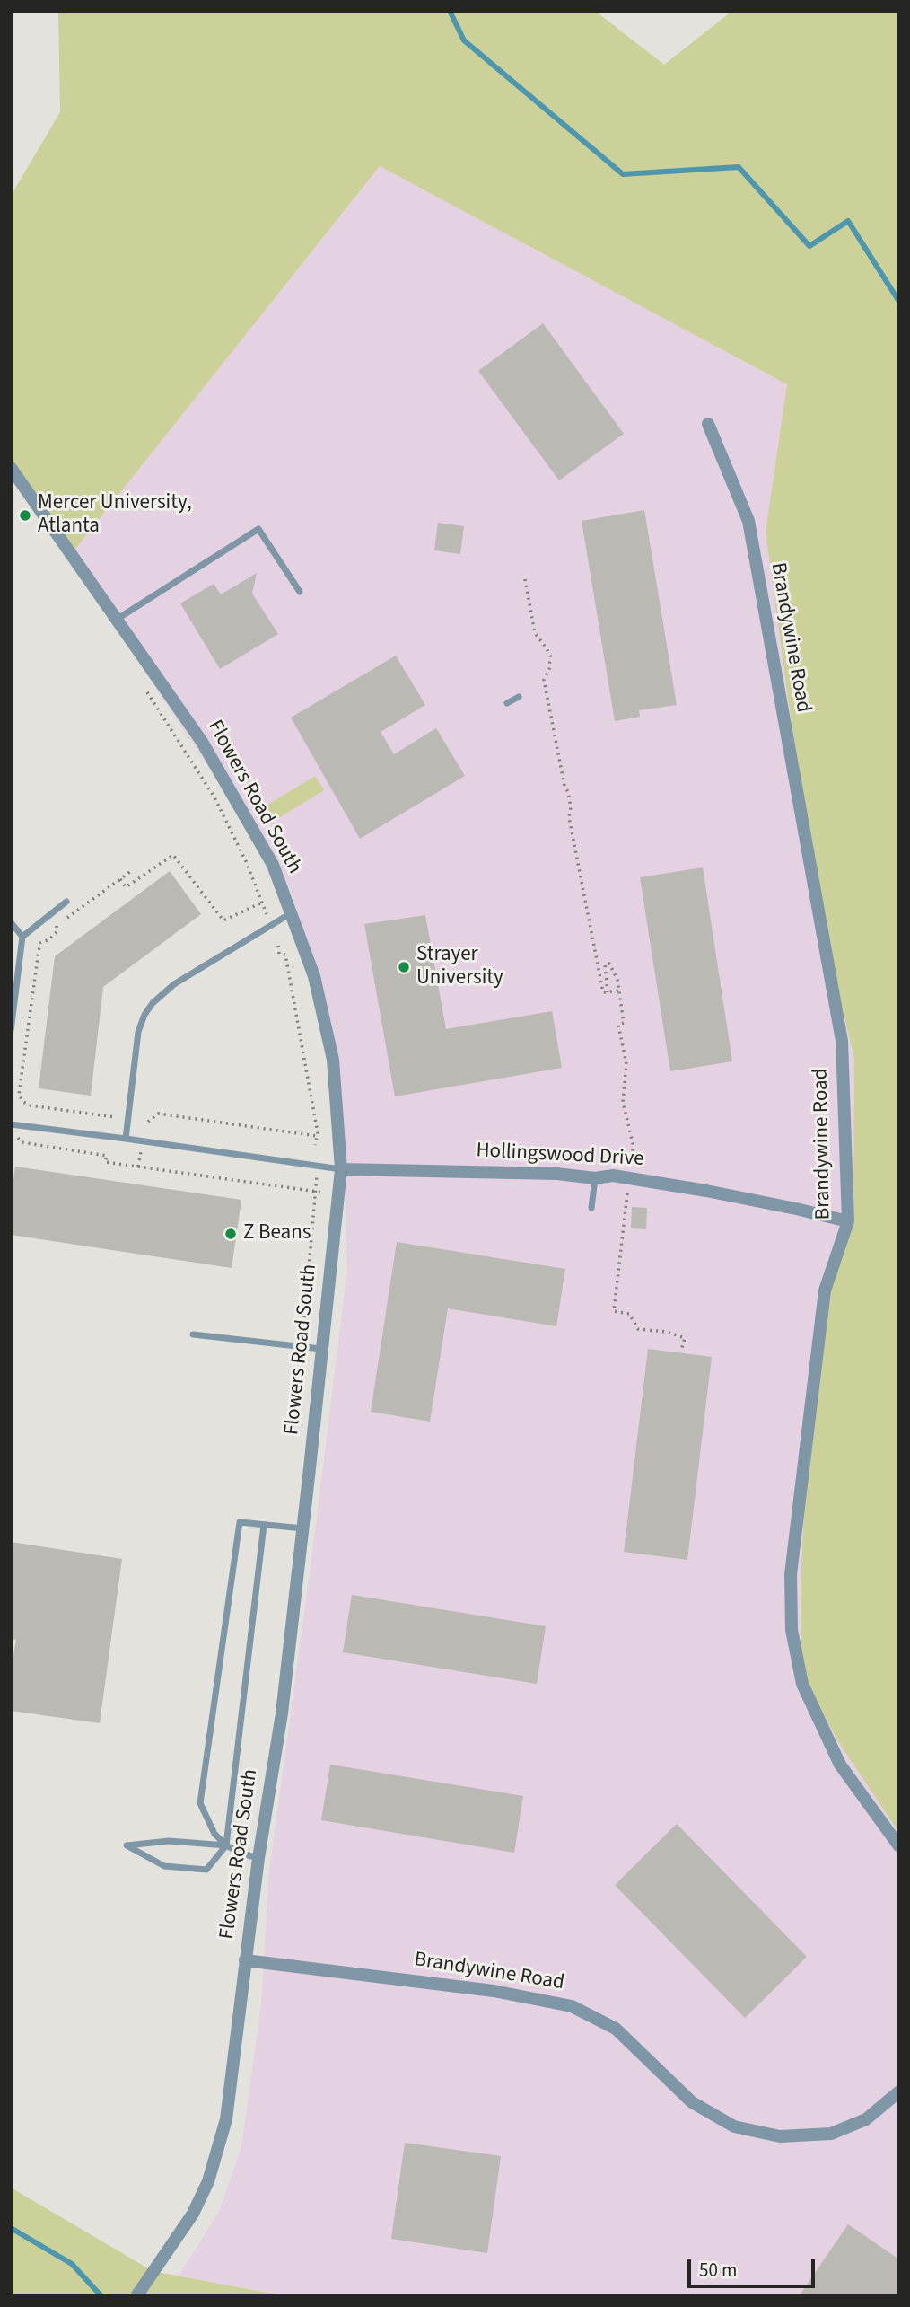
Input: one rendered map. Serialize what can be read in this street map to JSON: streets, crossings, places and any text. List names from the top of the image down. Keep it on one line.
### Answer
{"streets":{"street":["Brandywine Road","Flowers Road South","Hollingswood Drive"]},"crossings":[["Brandywine Road","Flowers Road South"],["Brandywine Road","Hollingswood Drive"],["Flowers Road South","Hollingswood Drive"]],"places":["Mercer University, Atlanta","Strayer University","Z Beans"],"scale_bar":"50 m"}
